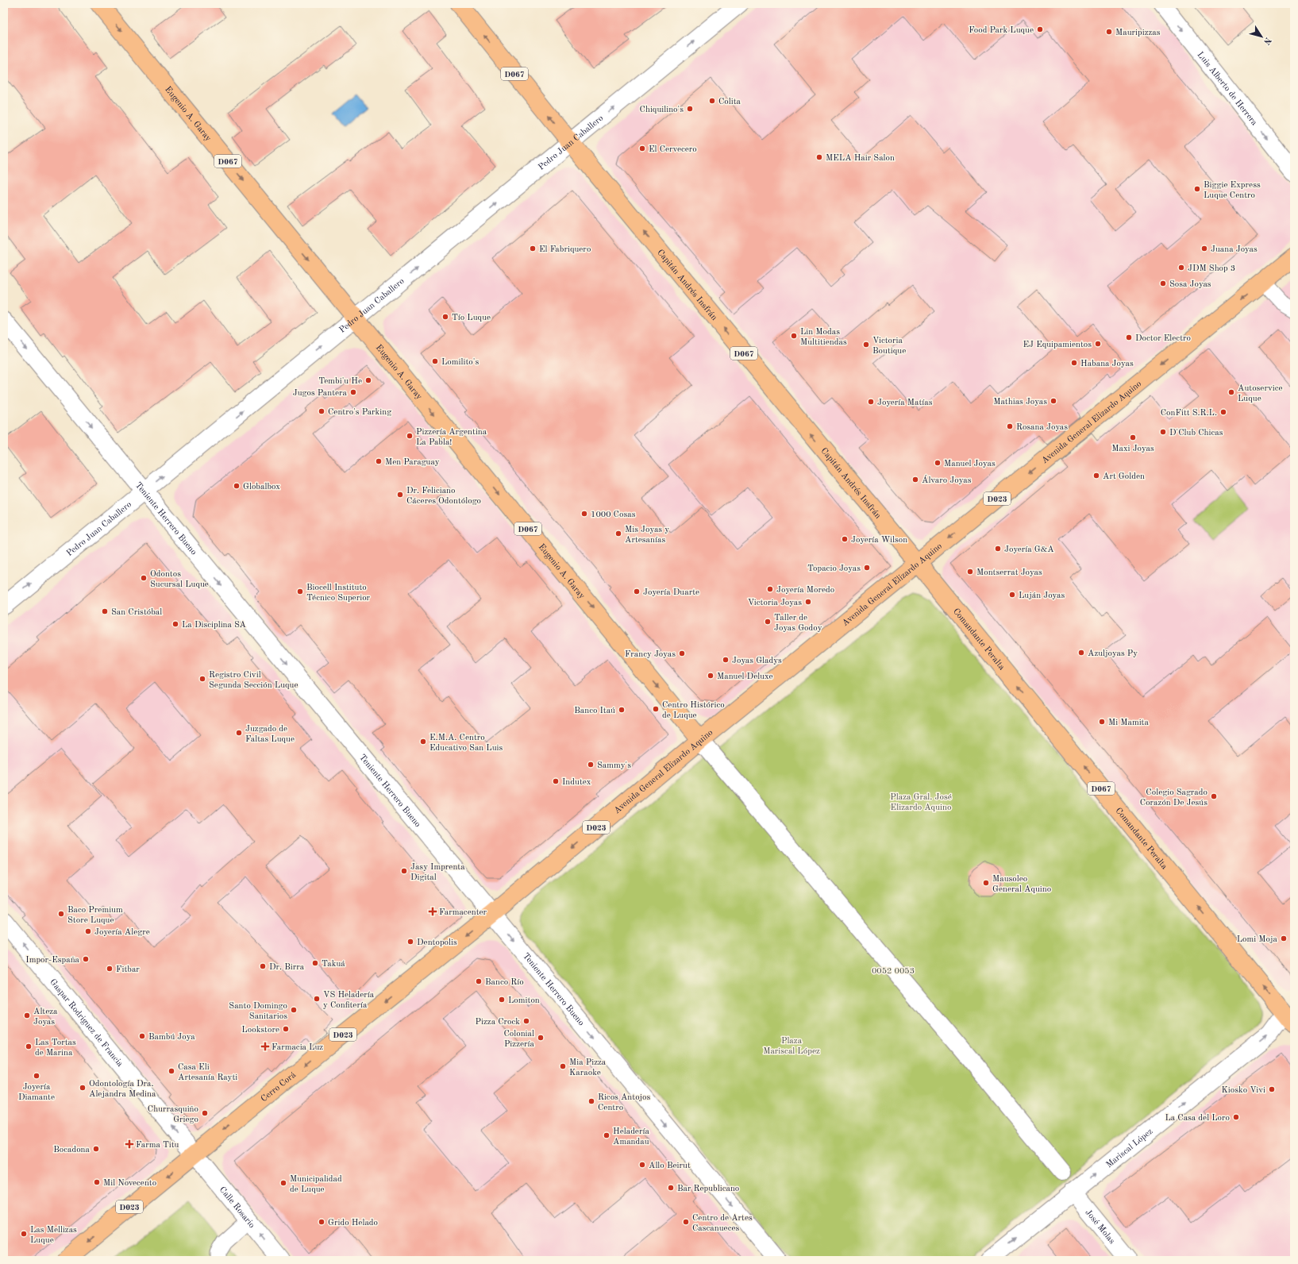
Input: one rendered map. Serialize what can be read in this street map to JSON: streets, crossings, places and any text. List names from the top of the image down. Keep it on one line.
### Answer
{"streets":{"main road":["D067","Eugenio A. Garay","Capitán Andrés Insfrán","Avenida General Elizardo Aquino","D023","Comandante Peralta","Cerro Corá"],"street":["Luis Alberto de Herrera","Pedro Juan Caballero","Teniente Herrero Bueno","Gaspar Rodriguez de Francia","Mariscal López","Calle Rosario","José Molas"]},"crossings":[["Eugenio A. Garay","Pedro Juan Caballero"],["Eugenio A. Garay","Avenida General Elizardo Aquino"],["Pedro Juan Caballero","Capitán Andrés Insfrán"],["Pedro Juan Caballero","Teniente Herrero Bueno"],["Capitán Andrés Insfrán","Avenida General Elizardo Aquino"],["Capitán Andrés Insfrán","Comandante Peralta"],["Avenida General Elizardo Aquino","Teniente Herrero Bueno"],["Avenida General Elizardo Aquino","Comandante Peralta"],["Avenida General Elizardo Aquino","Cerro Corá"],["Teniente Herrero Bueno","Cerro Corá"],["Comandante Peralta","Mariscal López"],["Gaspar Rodriguez de Francia","Cerro Corá"],["Gaspar Rodriguez de Francia","Calle Rosario"],["Cerro Corá","Calle Rosario"],["Mariscal López","José Molas"]],"one_way":["Luis Alberto de Herrera","Eugenio A. Garay","Pedro Juan Caballero","Capitán Andrés Insfrán","Avenida General Elizardo Aquino","Teniente Herrero Bueno","Comandante Peralta","Gaspar Rodriguez de Francia","Cerro Corá","Mariscal López","Calle Rosario"],"parks":["Plaza Gral. José Elizardo Aquino","0052 0053","Plaza Mariscal López"],"places":{"other":["Food Park Luque","Mauripizzas","Colita","Chiquilino's","El Cervecero","MELA Hair Salon","Biggie Express Luque Centro","El Fabriquero","Juana Joyas","JDM Shop 3","Sosa Joyas","Tío Luque","Lin Modas Multitiendas","Doctor Electro","EJ Equipamientos","Victoria Boutique","Lomilito's","Habana Joyas","Tembi'u He","Jugos Pantera","Autoservice Luque","Mathias Joyas","Joyería Matías","Centro's Parking","ConFitt S.R.L.","Rosana Joyas","D'Club Chicas","Pizzería Argentina La Pabla!","Maxi Joyas","Men Paraguay","Manuel Joyas","Art Golden","Álvaro Joyas","Globalbox","Dr. Feliciano Cáceres Odontólogo","1000 Cosas","Mis Joyas y Artesanías","Joyería Wilson","Joyería G&A","Topacio Joyas","Montserrat Joyas","Odontos Sucursal Luque","Joyería Moredo","Biocell Instituto Técnico Superior","Joyería Duarte","Luján Joyas","Victoria Joyas","San Cristóbal","Taller de Joyas Godoy","La Disciplina SA","Azuljoyas Py","Francy Joyas","Joyas Gladys","Manuel Deluxe","Registro Civil Segunda Sección Luque","Centro Histórico de Luque","Banco Itaú","Mi Mamita","Juzgado de Faltas Luque","E.M.A. Centro Educativo San Luis","Sammy's","Indutex","Colegio Sagrado Corazón De Jesús","Jasy Imprenta Digital","Mausoleo General Aquino","Baco Premium Store Luque","Joyería Alegre","Lomi Moja","Dentopolis","Impor-España","Takuá","Dr. Birra","Fitbar","Banco Río","VS Heladería y Confitería","Lomiton","Santo Domingo Sanitarios","Alteza Joyas","Pizza Crock","Lookstore","Bambú Joya","Colonial Pizzería","Las Tortas de Marina","Mia Pizza Karaoke","Casa Eli Artesanía Rayti","Joyería Diamante","Odontología Dra. Alejandra Medina","Kiosko Vivi","Ricos Antojos Centro","Churrasquiño Griego","La Casa del Loro","Heladería Amandau","Bocadona","Allo Beirut","Mil Novecento","Municipalidad de Luque","Bar Republicano","Grido Helado","Centro de Artes Cascanueces","Las Mellizas Luque"],"health":["Farmacenter","Farmacia Luz","Farma Titu"]},"north":"bottom right"}
